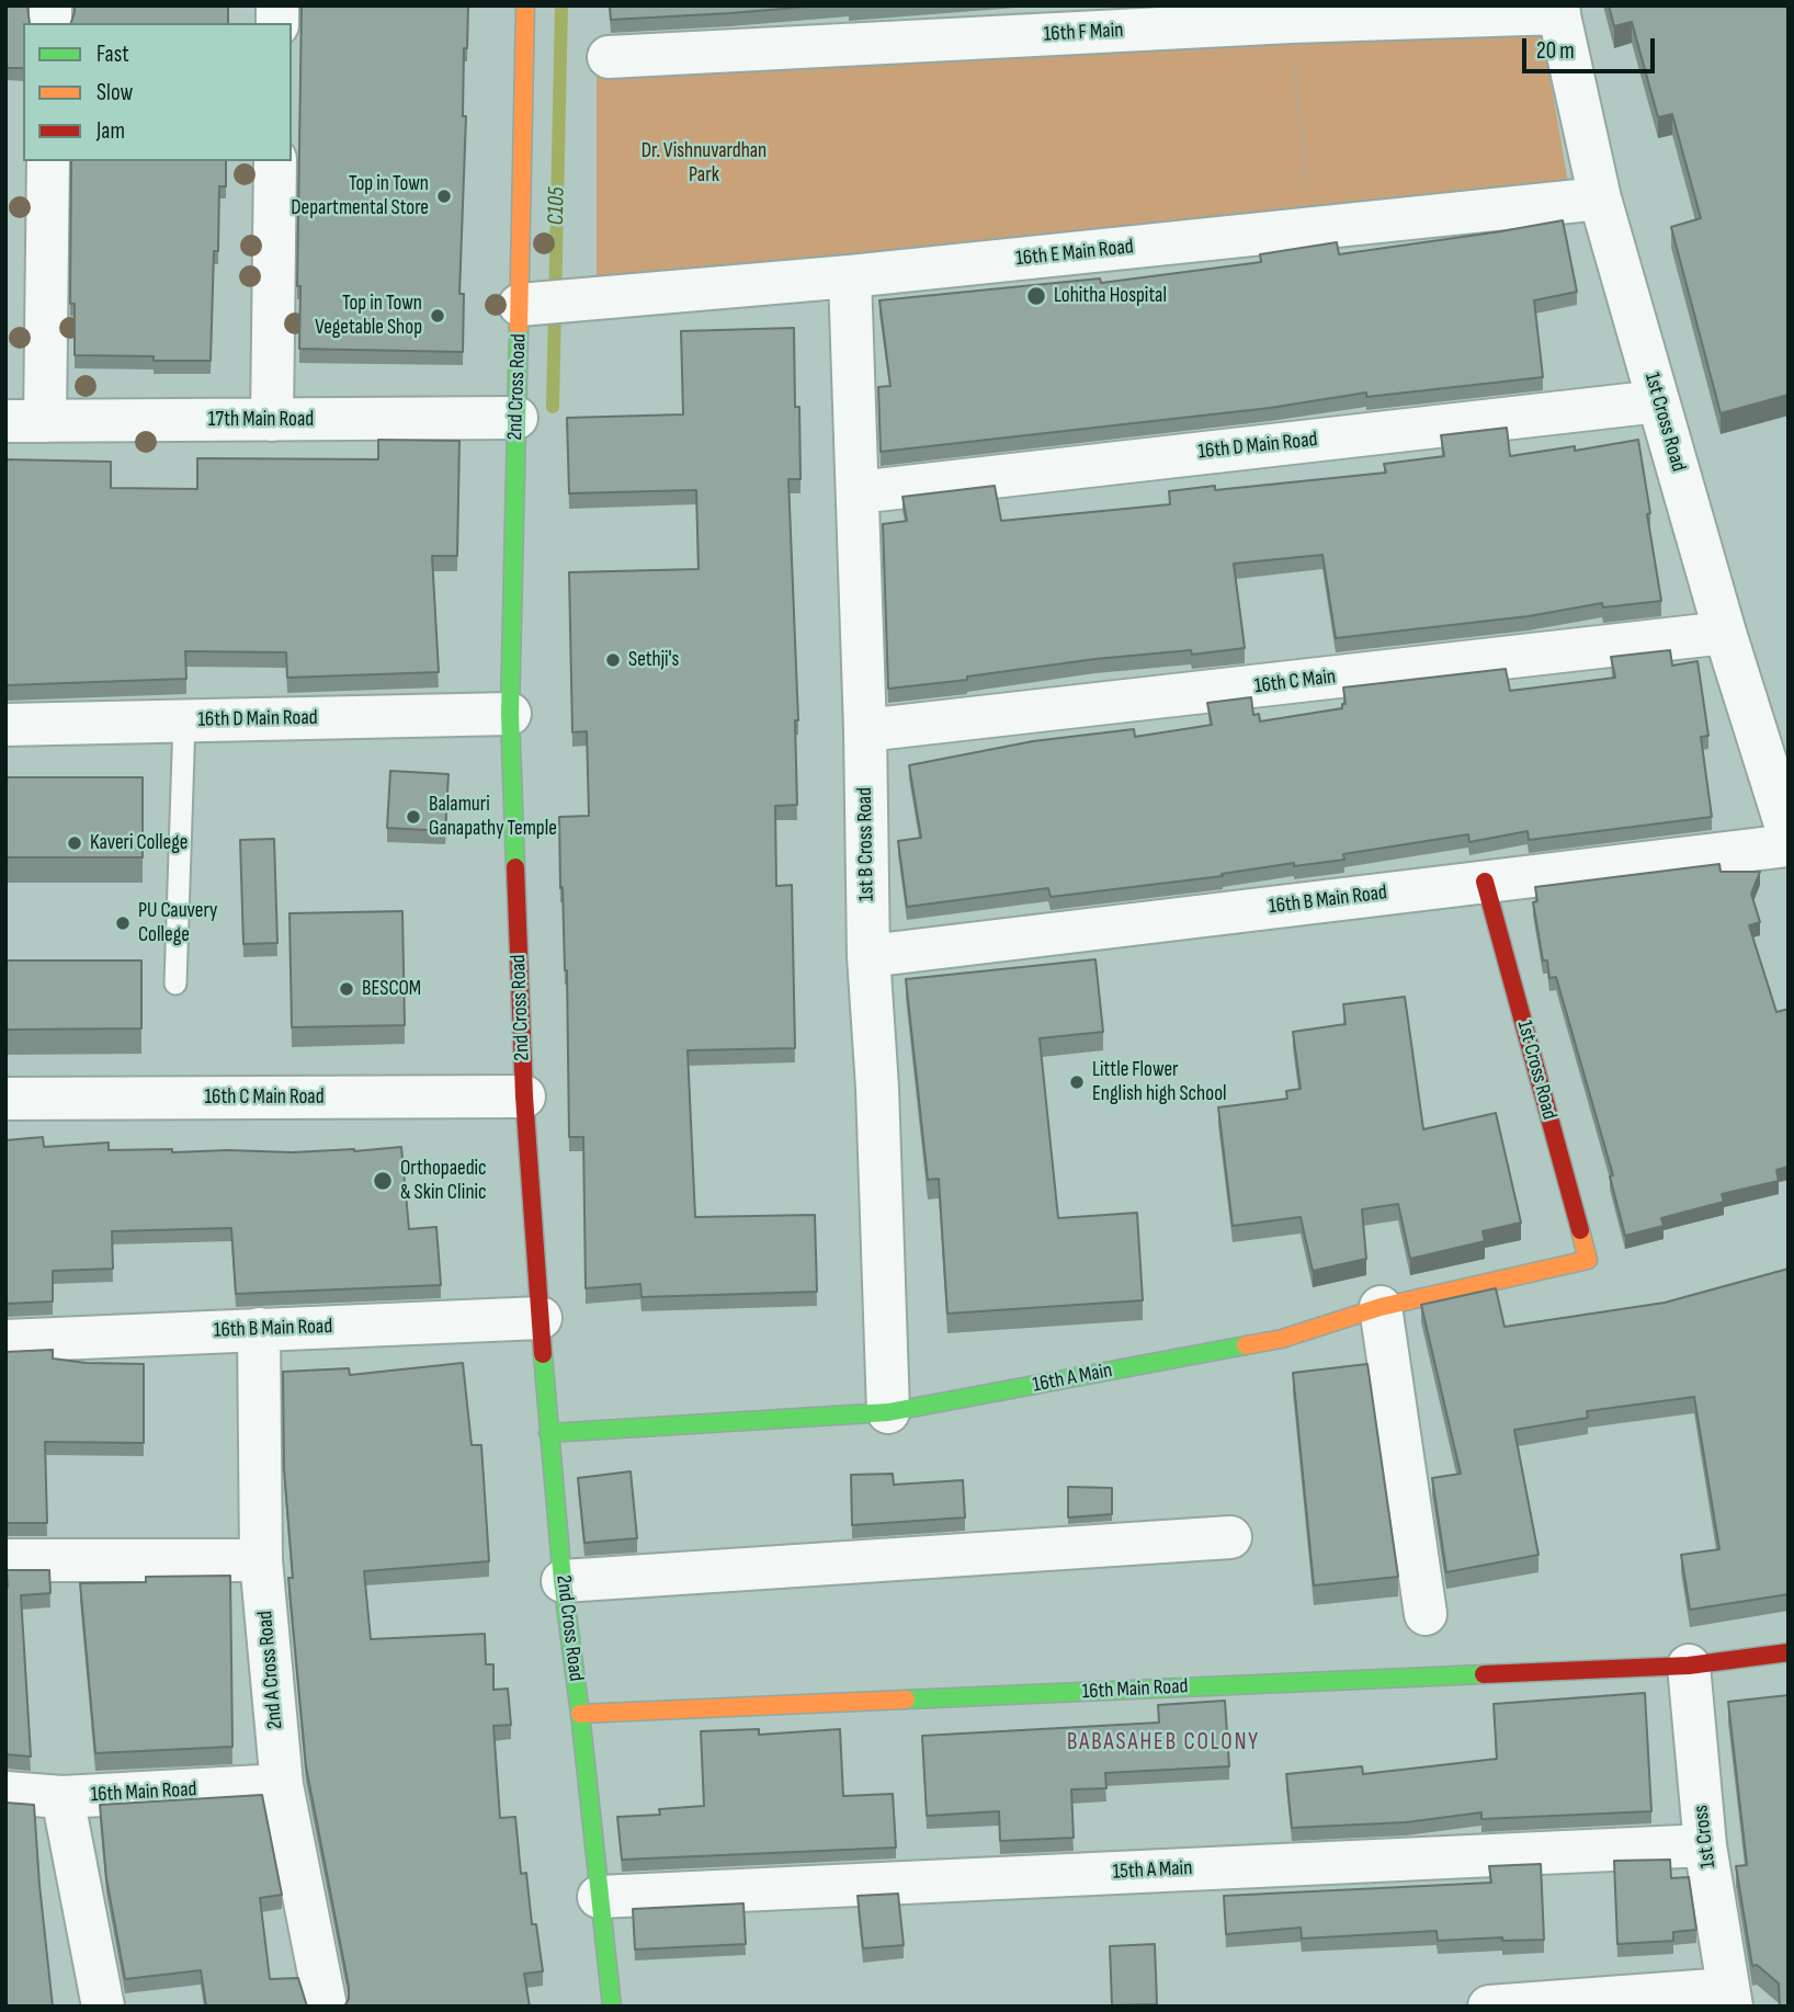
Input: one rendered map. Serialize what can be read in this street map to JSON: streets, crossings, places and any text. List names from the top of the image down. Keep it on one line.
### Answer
{"streets":{"street":["16th F Main","16th E Main Road","2nd Cross Road","17th Main Road","1st Cross Road","16th D Main Road","16th C Main","1st B Cross Road","16th B Main Road","16th C Main Road","16th A Main","2nd A Cross Road","16th Main Road","1st Cross","15th A Main"]},"crossings":[["16th F Main","1st Cross Road"],["16th E Main Road","2nd Cross Road"],["16th E Main Road","1st Cross Road"],["16th E Main Road","1st B Cross Road"],["2nd Cross Road","17th Main Road"],["2nd Cross Road","16th D Main Road"],["2nd Cross Road","16th B Main Road"],["2nd Cross Road","16th C Main Road"],["2nd Cross Road","16th A Main"],["2nd Cross Road","16th Main Road"],["2nd Cross Road","15th A Main"],["1st Cross Road","16th D Main Road"],["1st Cross Road","16th C Main"],["1st Cross Road","16th B Main Road"],["1st Cross Road","16th A Main"],["16th D Main Road","1st B Cross Road"],["16th C Main","1st B Cross Road"],["1st B Cross Road","16th B Main Road"],["1st B Cross Road","16th A Main"],["16th B Main Road","2nd A Cross Road"],["2nd A Cross Road","16th Main Road"],["16th Main Road","1st Cross"],["1st Cross","15th A Main"]],"districts":["BABASAHEB COLONY"],"water":["C105"],"parks":["Dr. Vishnuvardhan Park"],"places":["Top in Town Departmental Store","Lohitha Hospital","Top in Town Vegetable Shop","Sethji's","Balamuri Ganapathy Temple","Kaveri College","PU Cauvery College","BESCOM","Little Flower English high School","Orthopaedic & Skin Clinic"],"legend":["Fast","Slow","Jam"],"scale_bar":"20 m"}
